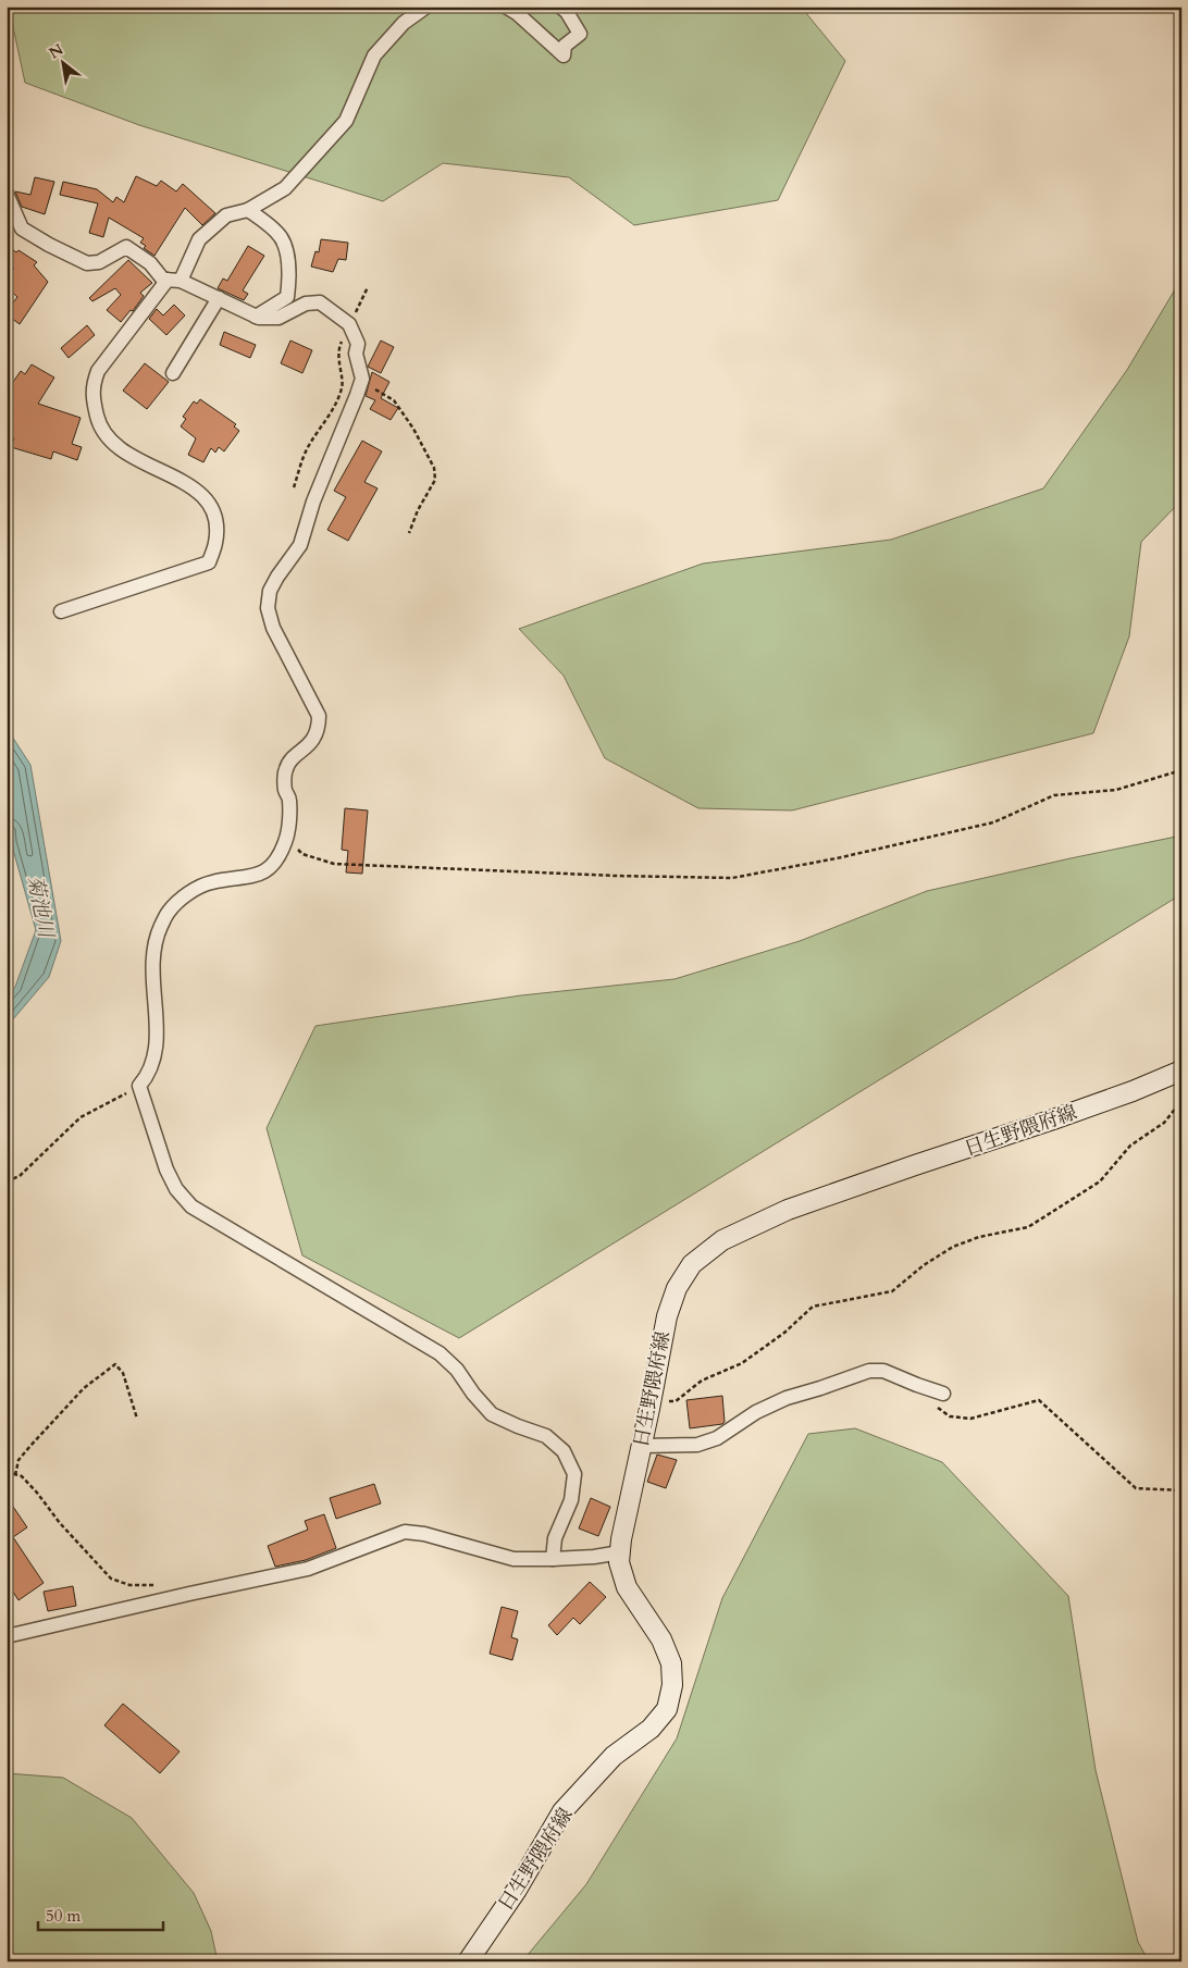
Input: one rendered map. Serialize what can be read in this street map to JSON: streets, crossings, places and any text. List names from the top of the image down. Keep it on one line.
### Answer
{"streets":{"main road":["日生野隈府線"]},"water":["菊池川"],"scale_bar":"50 m","north":"top left"}
